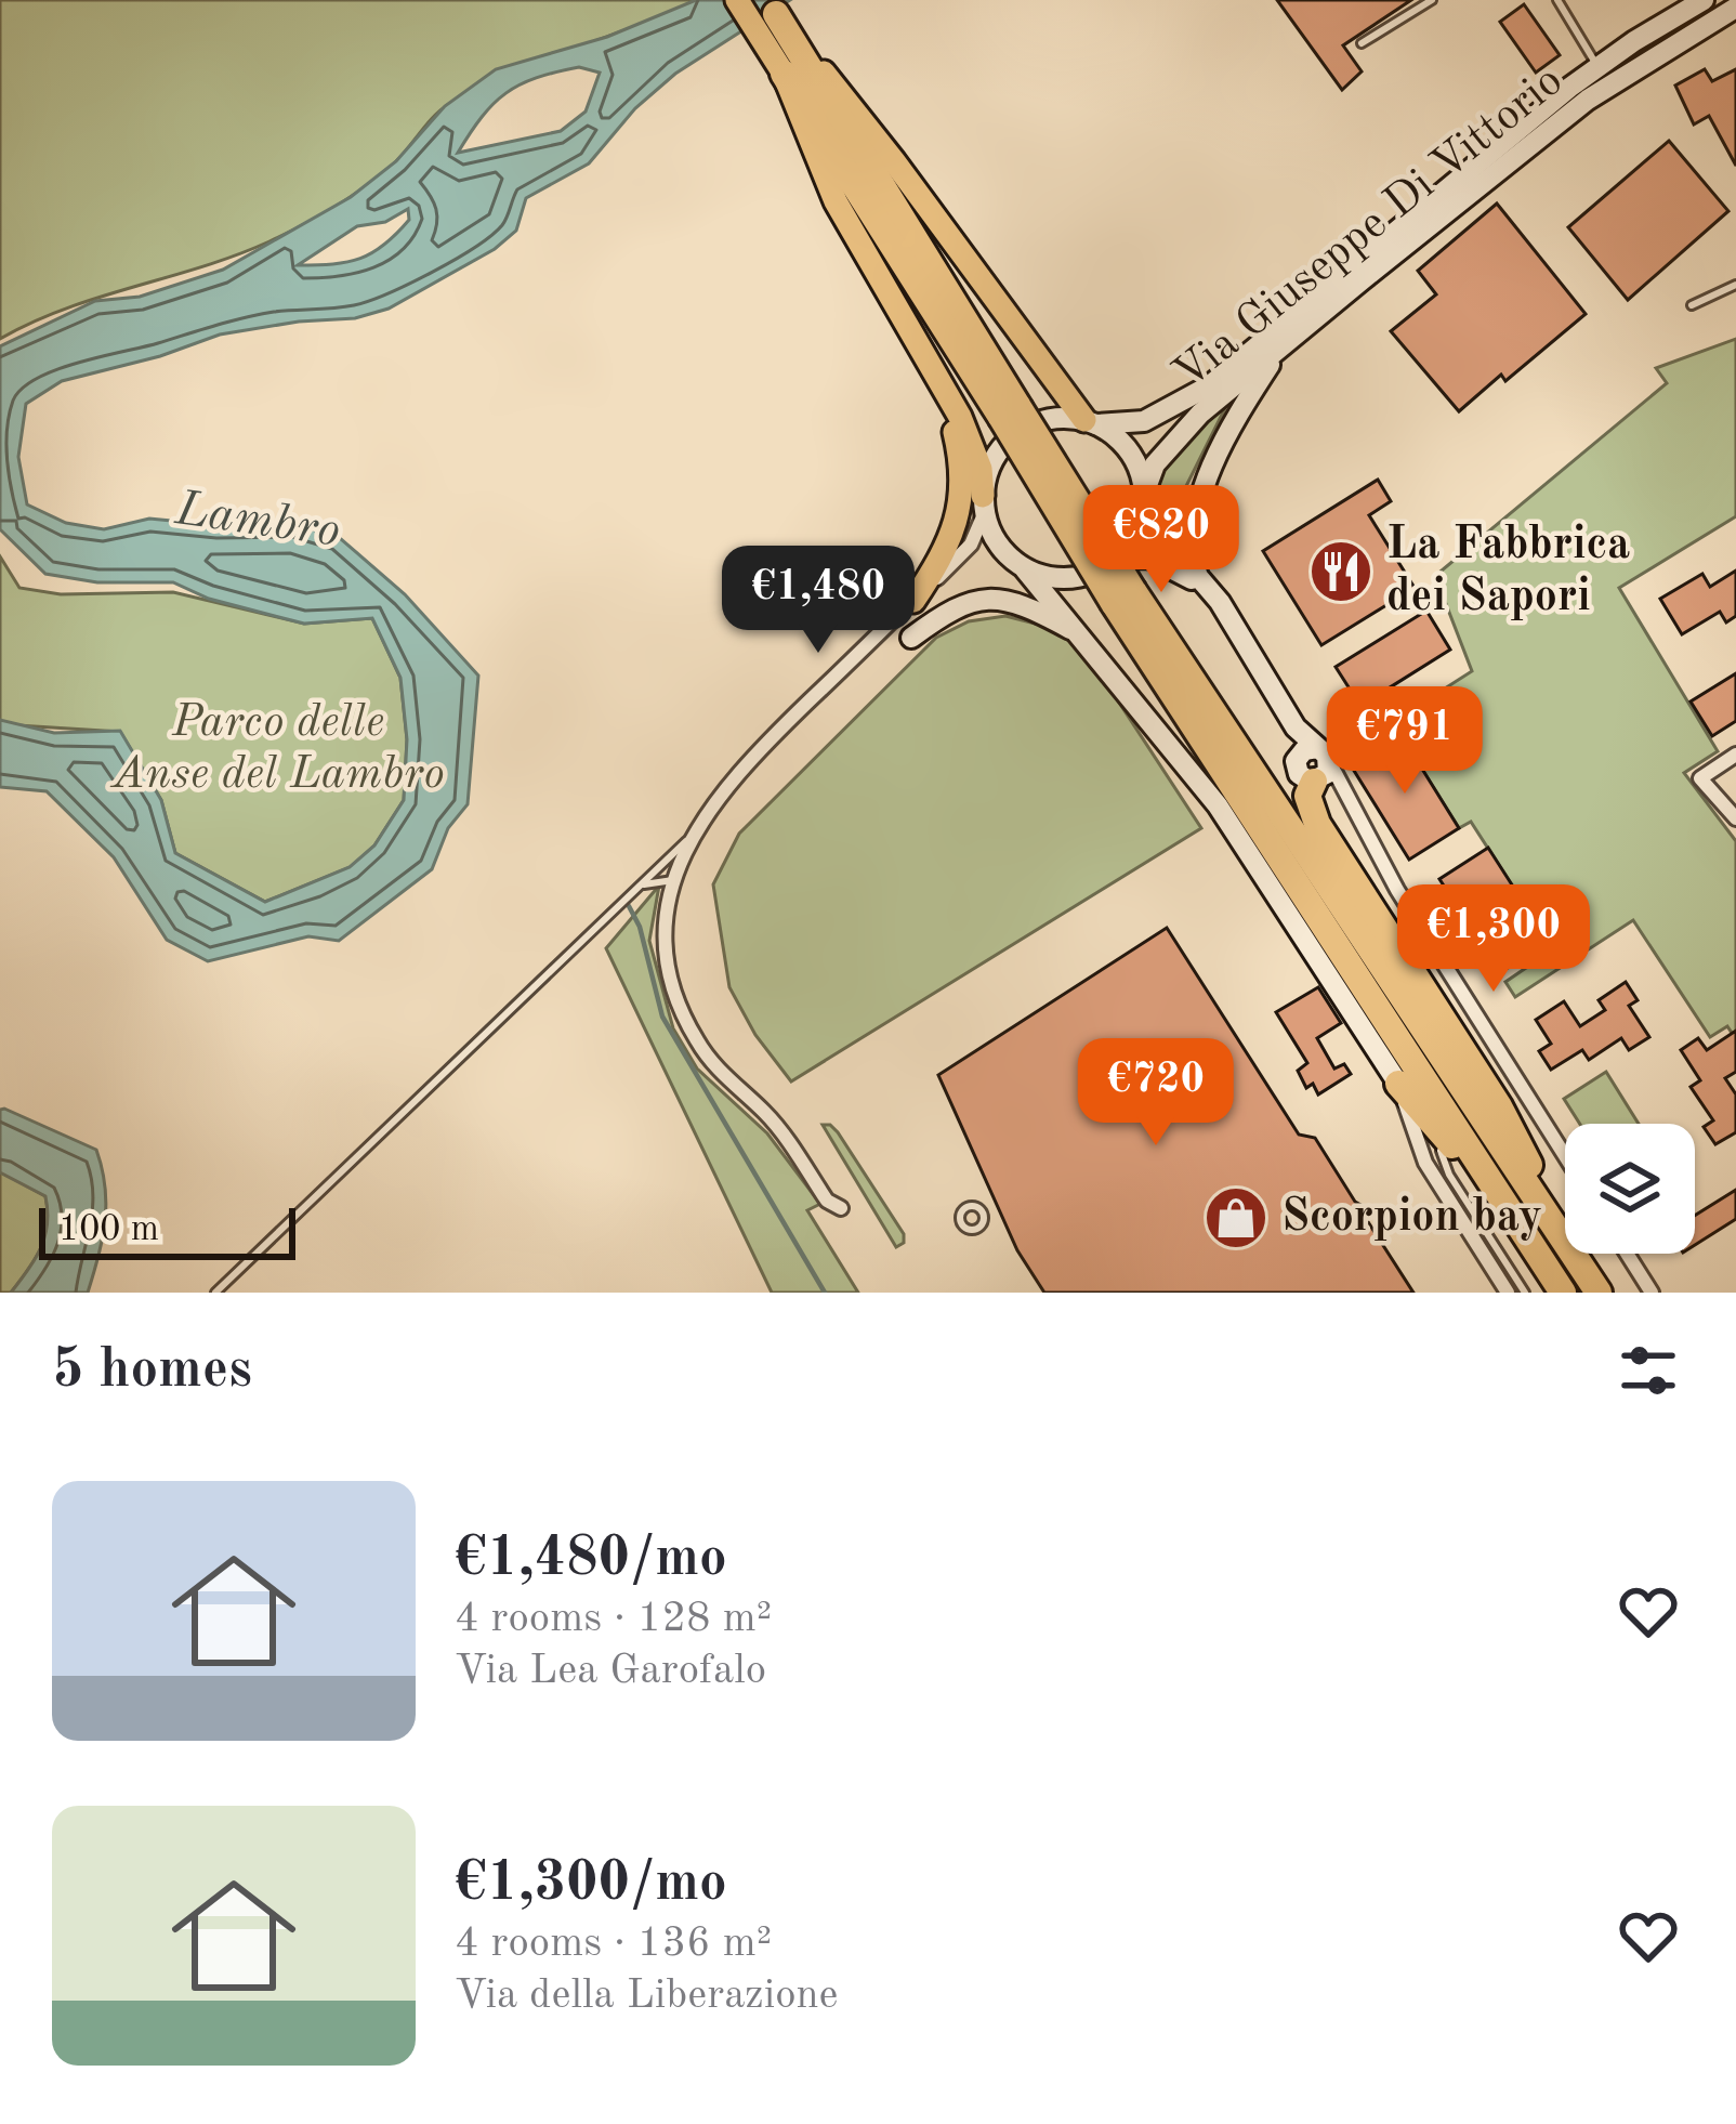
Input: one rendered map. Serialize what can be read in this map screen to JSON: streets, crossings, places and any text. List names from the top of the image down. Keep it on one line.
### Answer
{"streets":{"main road":["Via Giuseppe Di Vittorio"]},"water":["Lambro"],"parks":["Parco delle Anse del Lambro"],"places":{"restaurant":["La Fabbrica dei Sapori"],"shop":["Scorpion bay"]},"scale_bar":"100 m","page":{"price":["€820","€1,480","€791","€1,300","€720"],"scale":"100 m","heading":"5 homes","list":[{"name":"€1,480/mo","note":"4 rooms · 128 m² · Via Lea Garofalo"},{"name":"€1,300/mo","note":"4 rooms · 136 m² · Via della Liberazione"}]}}
